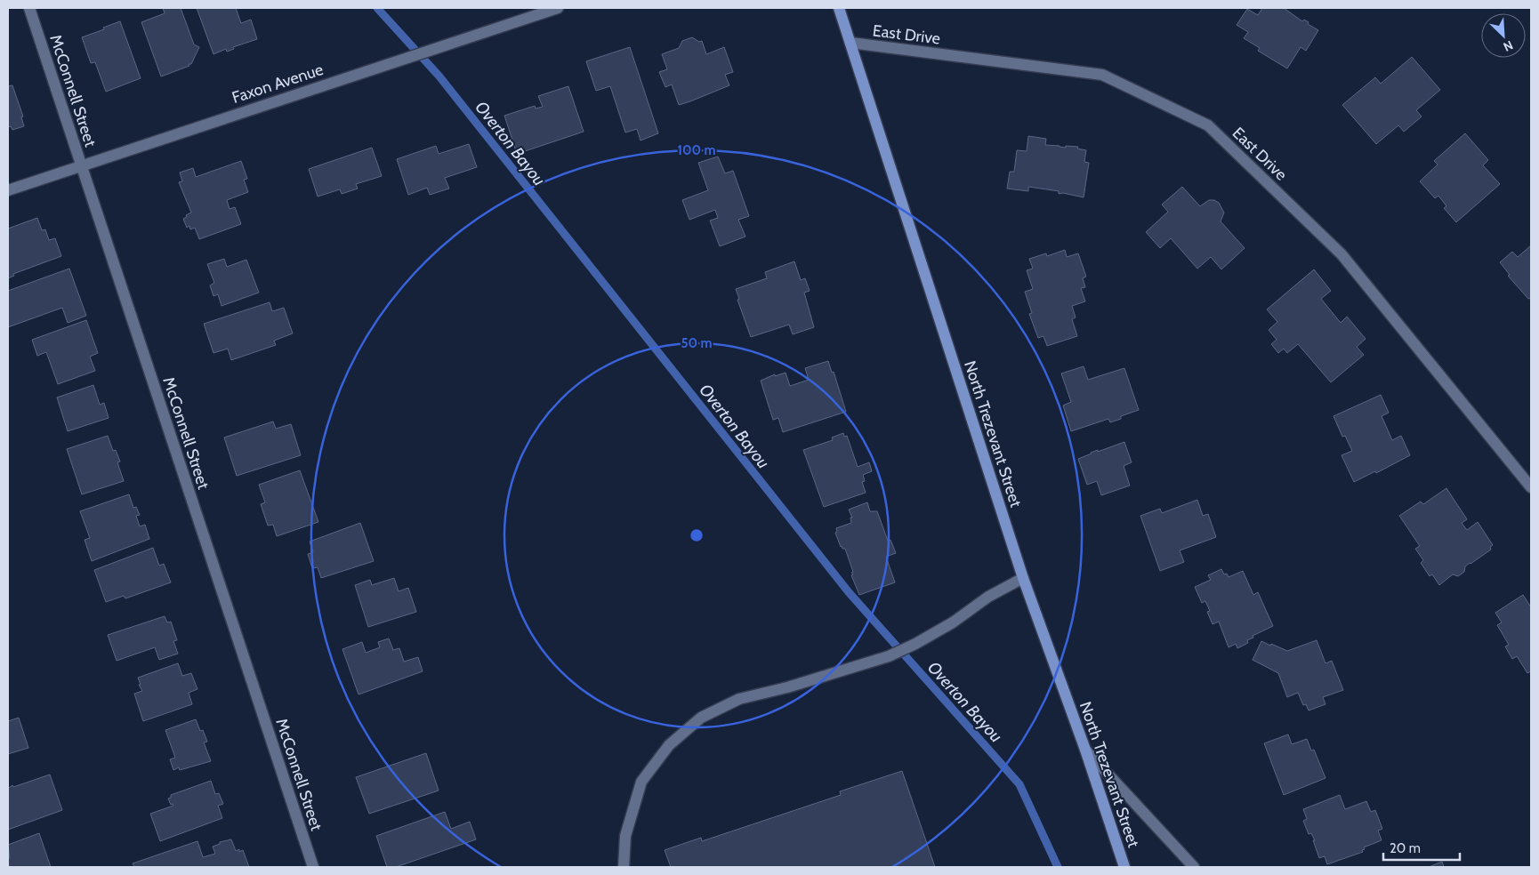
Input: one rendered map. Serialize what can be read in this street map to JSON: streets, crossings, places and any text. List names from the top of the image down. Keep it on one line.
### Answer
{"streets":{"main road":["North Trezevant Street"],"street":["East Drive","Faxon Avenue","McConnell Street"]},"crossings":[["East Drive","North Trezevant Street"],["Faxon Avenue","McConnell Street"]],"water":["Overton Bayou"],"scale_bar":"20 m","north":"bottom right","rings":["100 m","50 m"]}
